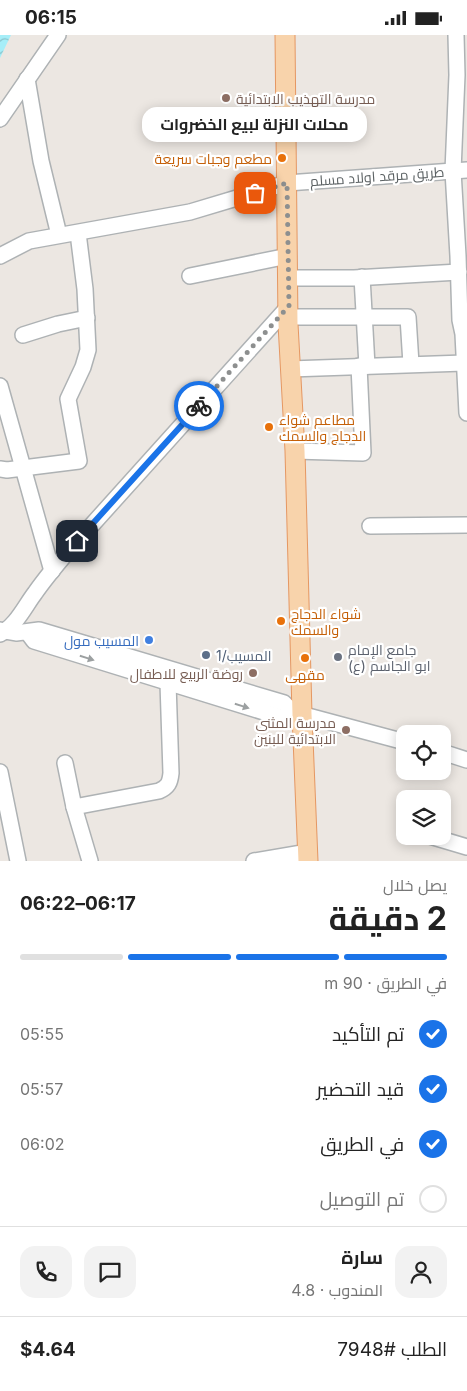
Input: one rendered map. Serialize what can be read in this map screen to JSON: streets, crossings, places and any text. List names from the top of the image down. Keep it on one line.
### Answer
{"streets":{"street":["طريق مرقد اولاد مسلم"]},"places":["مدرسة التهذيب الابتدائية","مطعم وجبات سريعة","محلات النزلة لبيع الخضروات","مطاعم شواء الدجاج والسمك","شواء الدجاج والسمك","المسيب مول","المسيب/1","جامع الإمام ابو الجاسم (ع)","مقهى","روضة الربيع للاطفال","مدرسة المثنى الابتدائية للبنين"],"page":{"status":"06:15","bubble":"محلات النزلة لبيع الخضروات","heading":["2 دقيقة","يصل خلال","06:17–06:22"],"panel":["سارة","المندوب · 4.8","الطلب #7948","$4.64"],"bar":"في الطريق · 90 m","list":[["تم التأكيد","05:55"],["قيد التحضير","05:57"],["في الطريق","06:02"],"تم التوصيل"]}}
